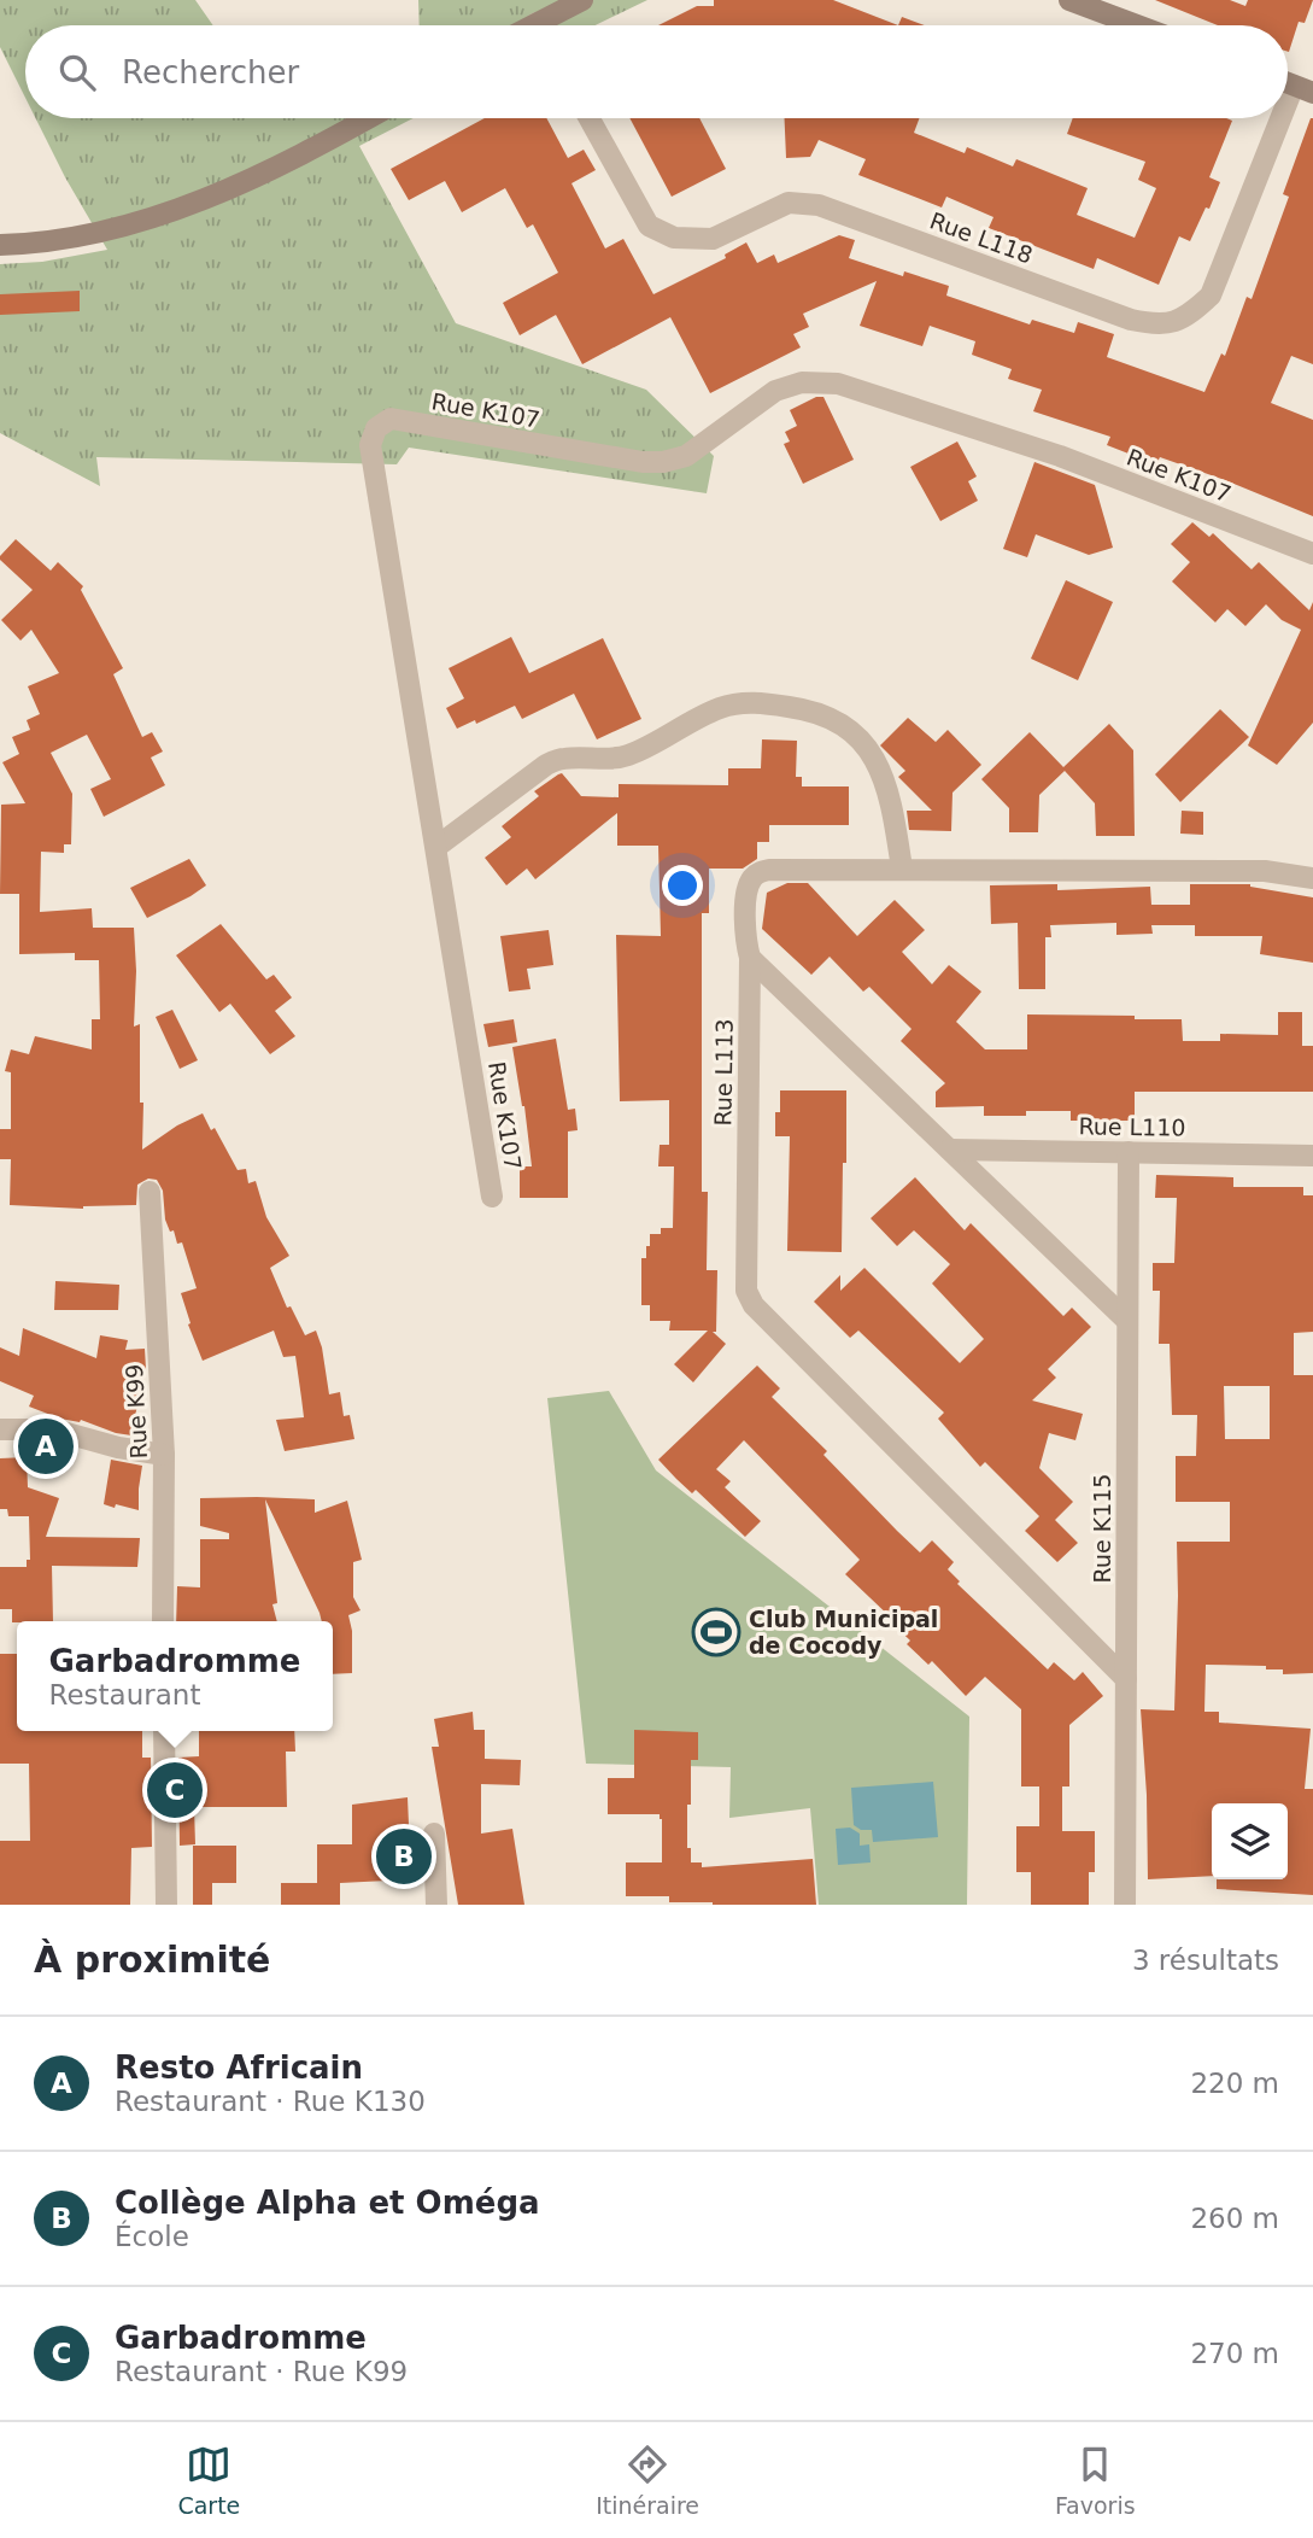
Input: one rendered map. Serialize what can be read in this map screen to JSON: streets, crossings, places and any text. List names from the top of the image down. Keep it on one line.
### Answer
{"streets":{"street":["Rue L118","Rue K107","Rue L113","Rue L110","Rue K99","Rue K115"]},"crossings":[["Rue L113","Rue K115"],["Rue L110","Rue K115"]],"places":{"sports":["Club Municipal de Cocody"]},"page":{"search":"Rechercher","pins":["A","C","B"],"popup":["Garbadromme","Restaurant"],"heading":["À proximité","3 résultats"],"list":[{"mark":"A","name":"Resto Africain","note":"Restaurant · Rue K130","value":"220 m"},{"mark":"B","name":"Collège Alpha et Oméga","note":"École","value":"260 m"},{"mark":"C","name":"Garbadromme","note":"Restaurant · Rue K99","value":"270 m"}],"nav":["Carte","Itinéraire","Favoris"]}}
